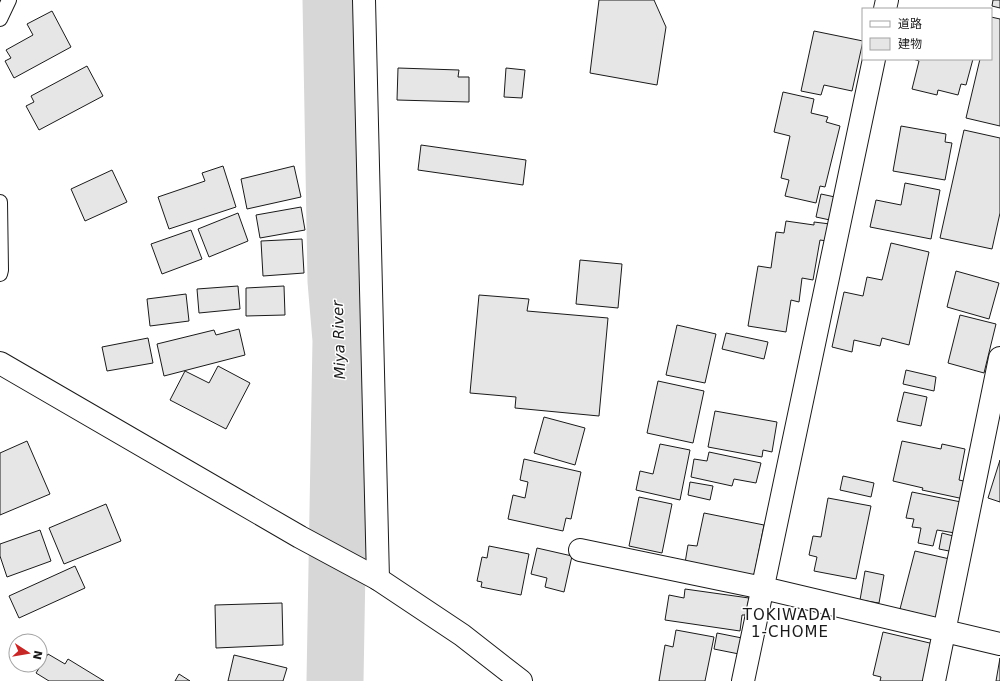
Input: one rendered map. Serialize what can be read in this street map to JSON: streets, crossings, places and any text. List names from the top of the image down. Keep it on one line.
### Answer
{"districts":["TOKIWADAI 1-CHOME"],"water":["Miya River"],"legend":["道路","建物"],"north":"right"}
